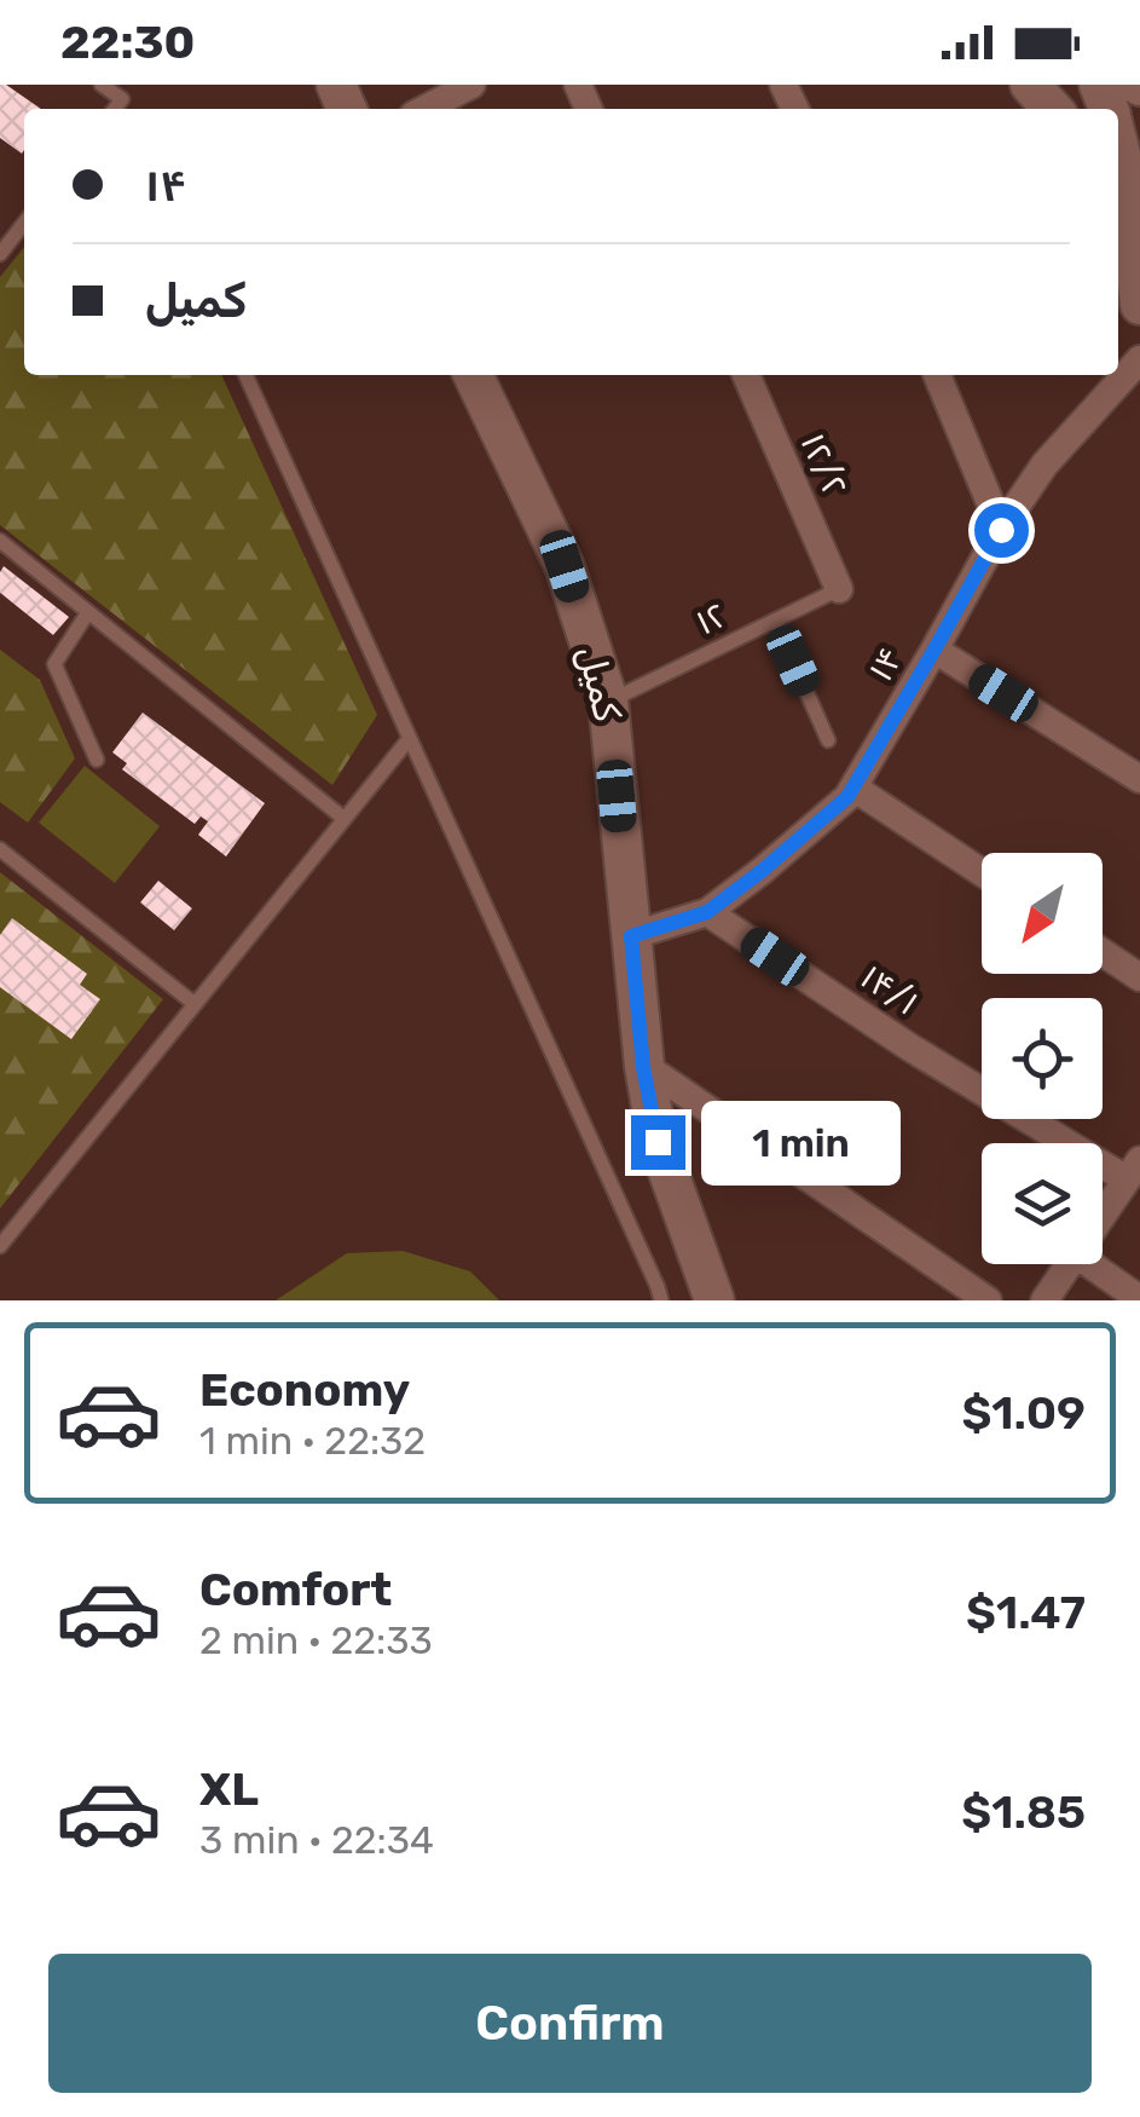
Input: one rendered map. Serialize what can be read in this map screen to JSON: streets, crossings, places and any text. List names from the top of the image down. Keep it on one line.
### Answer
{"streets":{"street":["۱۲/۲","۱۴","کمیل","۱۴/۱"],"lane":["۱۲"]},"crossings":[["۱۲/۲","۱۲"],["۱۲","کمیل"],["۱۴","کمیل"],["۱۴","۱۴/۱"]],"north":"bottom left","page":{"status":"22:30","banner":["۱۴","کمیل"],"bubble":"1 min","list":[{"name":"Economy","note":"1 min · 22:32","value":"$1.09"},{"name":"Comfort","note":"2 min · 22:33","value":"$1.47"},{"name":"XL","note":"3 min · 22:34","value":"$1.85"}],"buttons":"Confirm"}}
